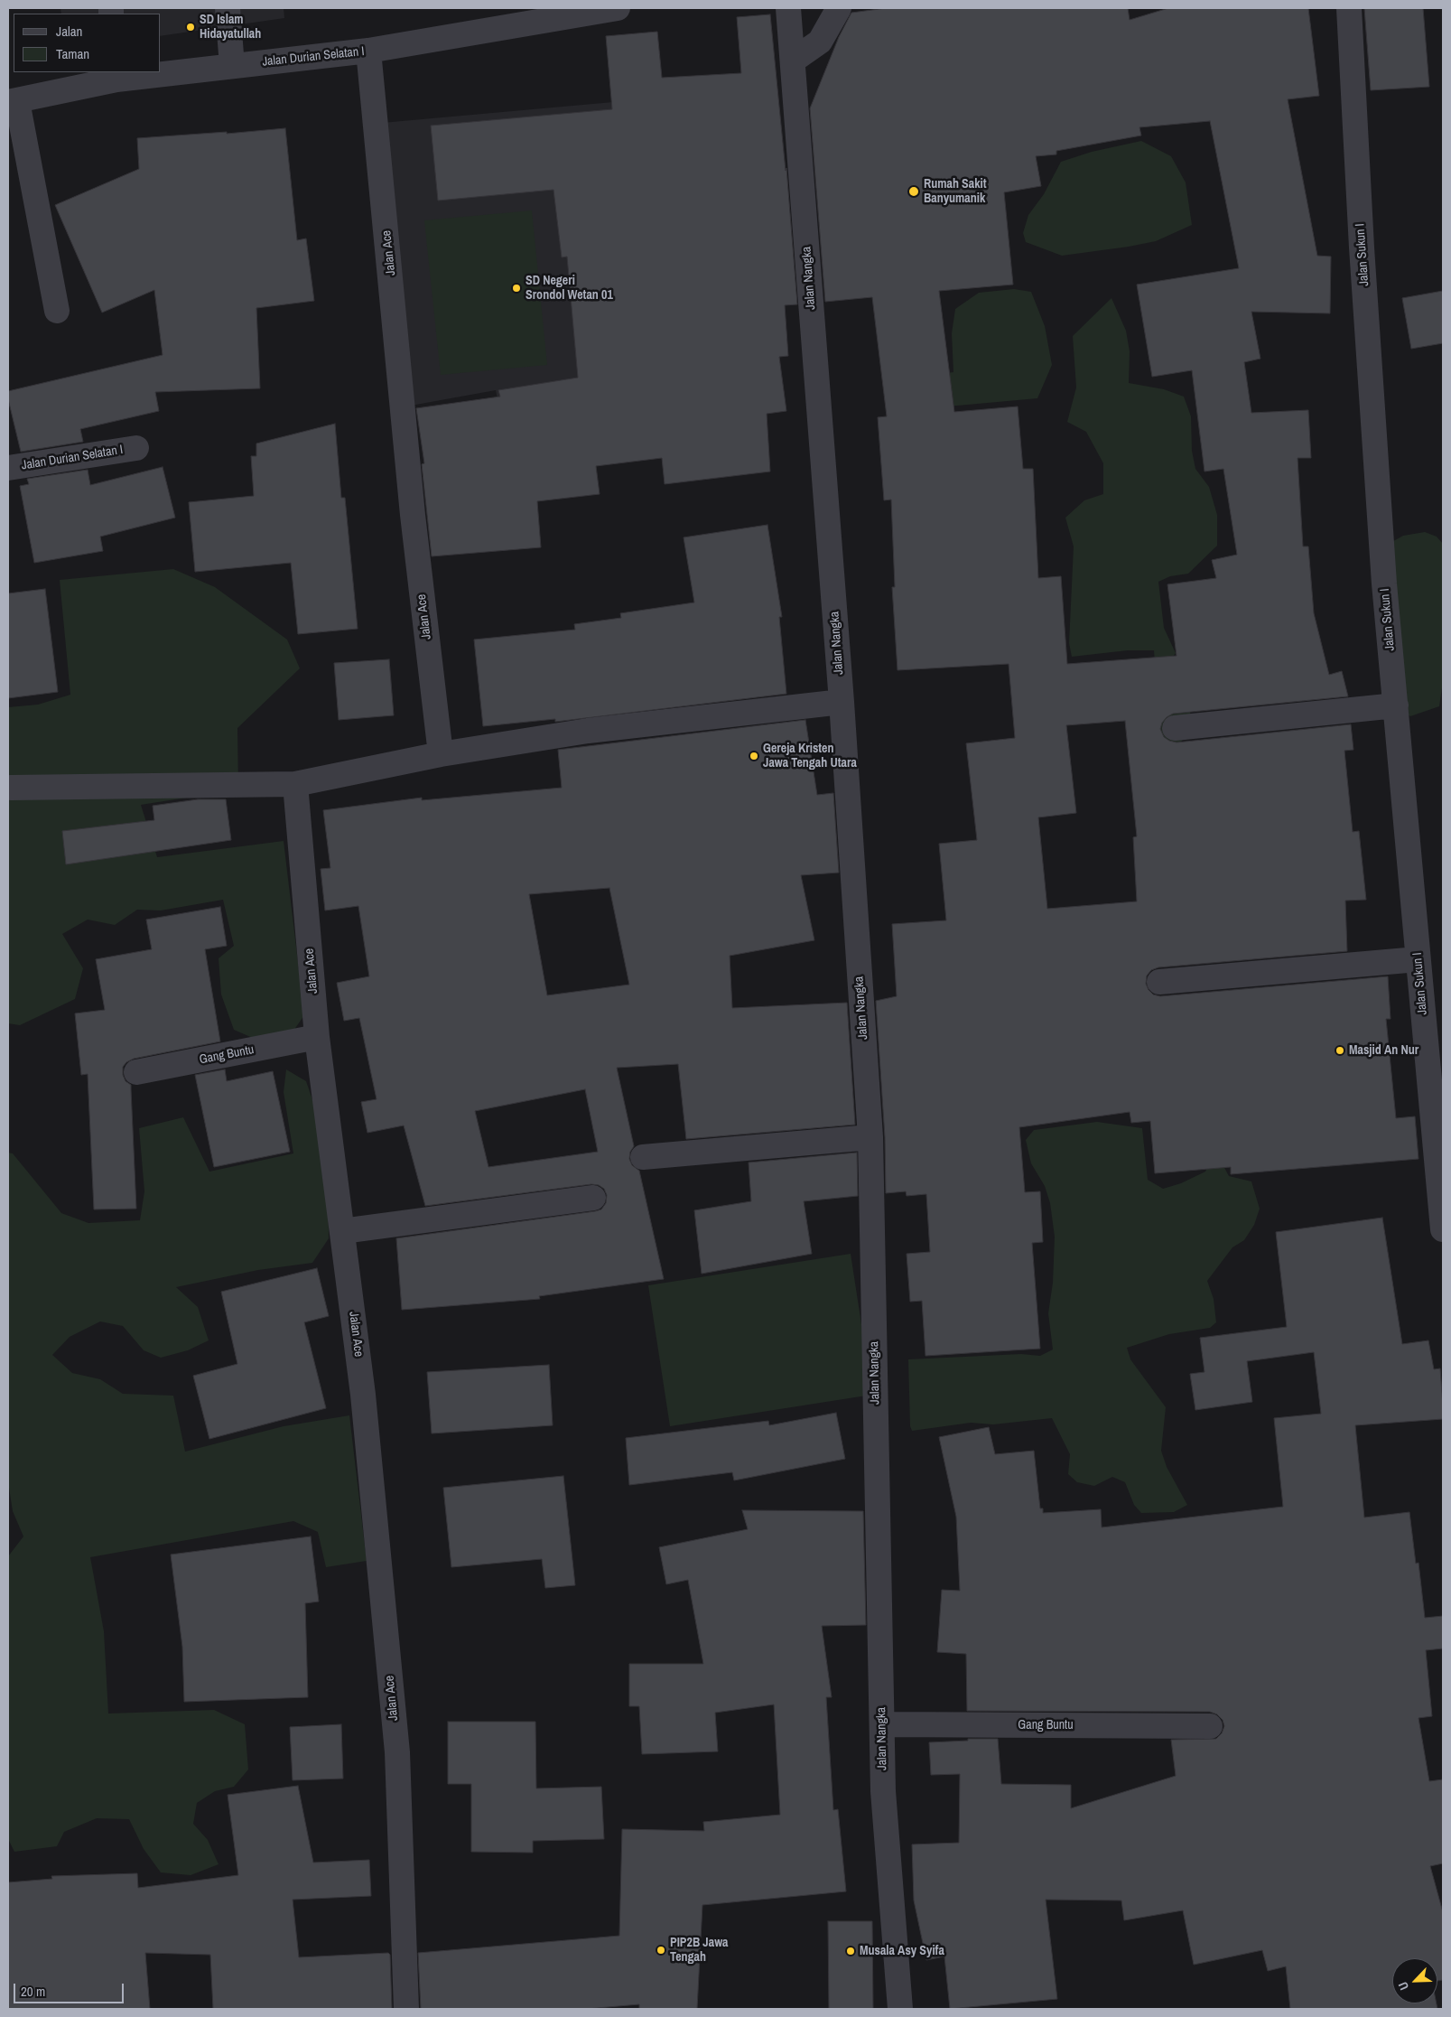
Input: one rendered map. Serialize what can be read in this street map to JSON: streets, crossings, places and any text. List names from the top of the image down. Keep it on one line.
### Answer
{"streets":{"street":["Jalan Durian Selatan I","Jalan Ace","Jalan Sukun I","Jalan Nangka","Gang Buntu"]},"crossings":[["Jalan Durian Selatan I","Jalan Ace"],["Jalan Ace","Gang Buntu"],["Jalan Nangka","Gang Buntu"]],"places":["SD Islam Hidayatullah","Rumah Sakit Banyumanik","SD Negeri Srondol Wetan 01","Gereja Kristen Jawa Tengah Utara","Masjid An Nur","PIP2B Jawa Tengah","Musala Asy Syifa"],"legend":["Jalan","Taman"],"scale_bar":"20 m","north":"bottom left"}
